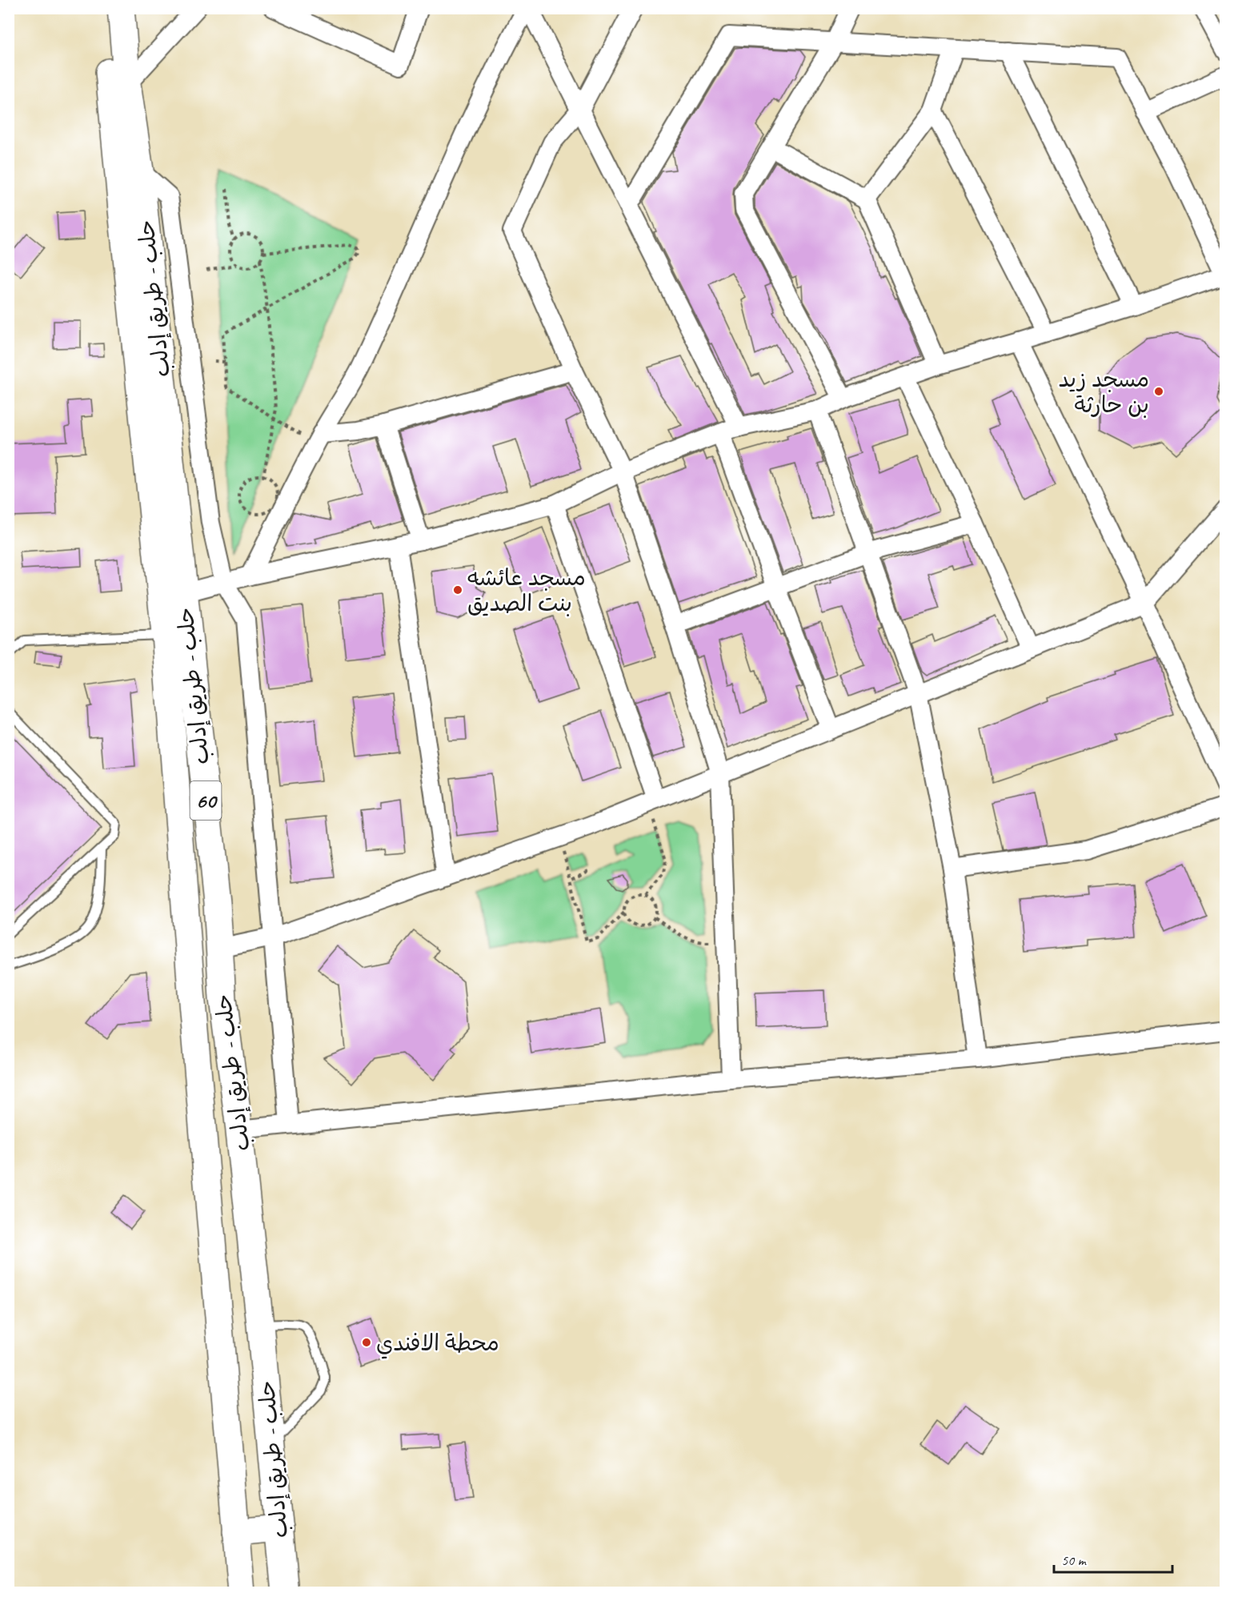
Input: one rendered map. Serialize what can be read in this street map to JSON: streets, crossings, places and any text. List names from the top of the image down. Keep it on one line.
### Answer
{"streets":{"main road":["حلب - طريق إدلب","60"]},"places":["مسجد زيد بن حارثة","مسجد عائشه بنت الصديق","محطة الافندي"],"scale_bar":"50 m"}
